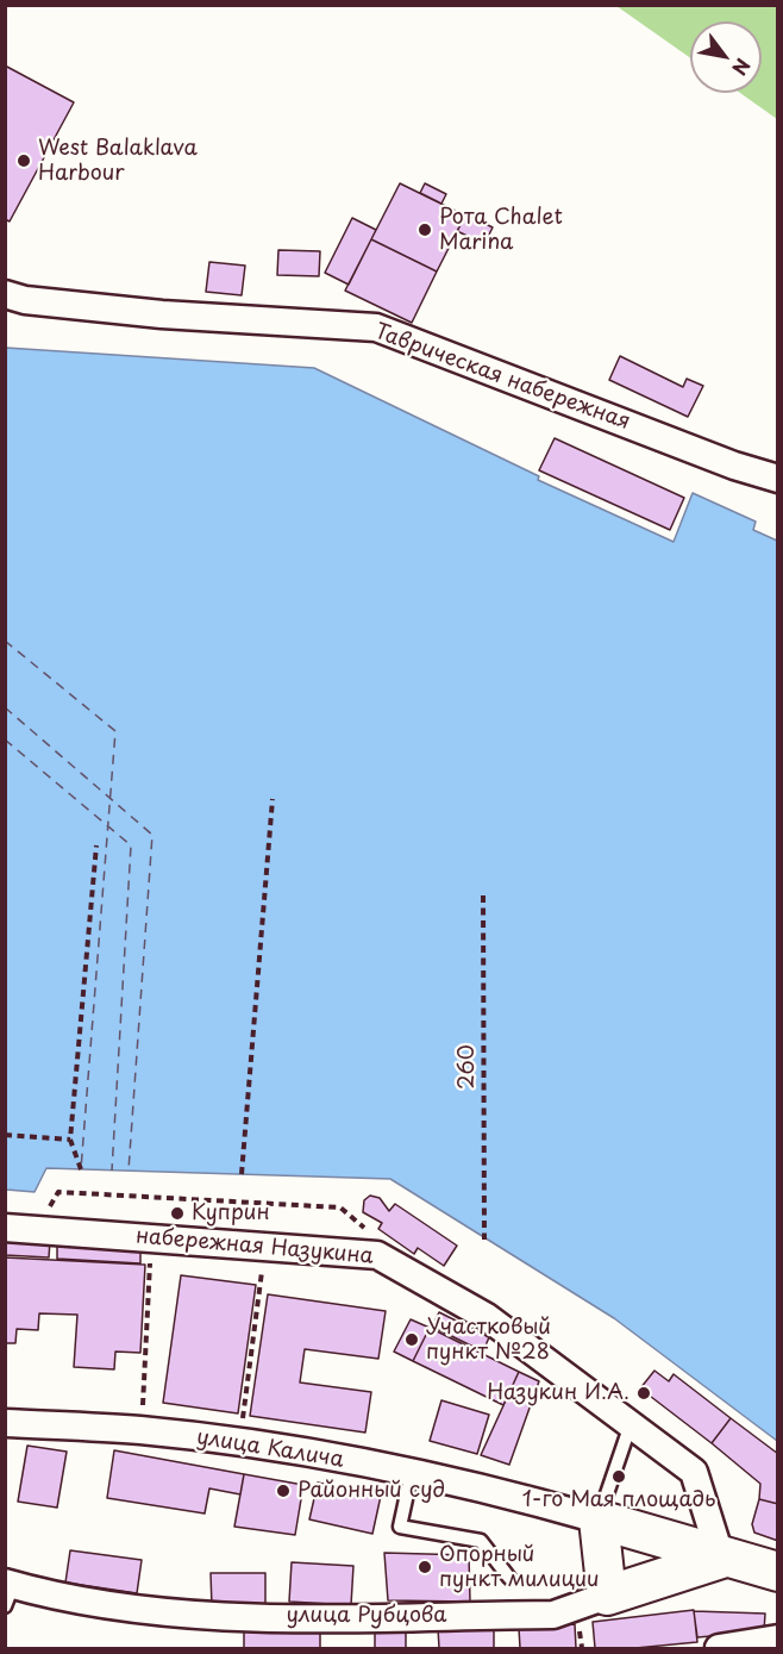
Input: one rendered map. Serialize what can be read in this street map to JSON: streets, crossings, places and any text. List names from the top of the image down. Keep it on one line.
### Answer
{"streets":{"main road":["улица Калича","улица Рубцова"],"street":["Таврическая набережная","набережная Назукина"],"path":["260"]},"crossings":[["набережная Назукина","улица Калича"],["набережная Назукина","улица Рубцова"],["улица Калича","улица Рубцова"]],"places":["West Balaklava Harbour","Рота Chalet Marina","Куприн","Участковый пункт №28","Назукин И.А.","1-го Мая площадь","Районный суд","Опорный пункт милиции"],"north":"bottom right"}
